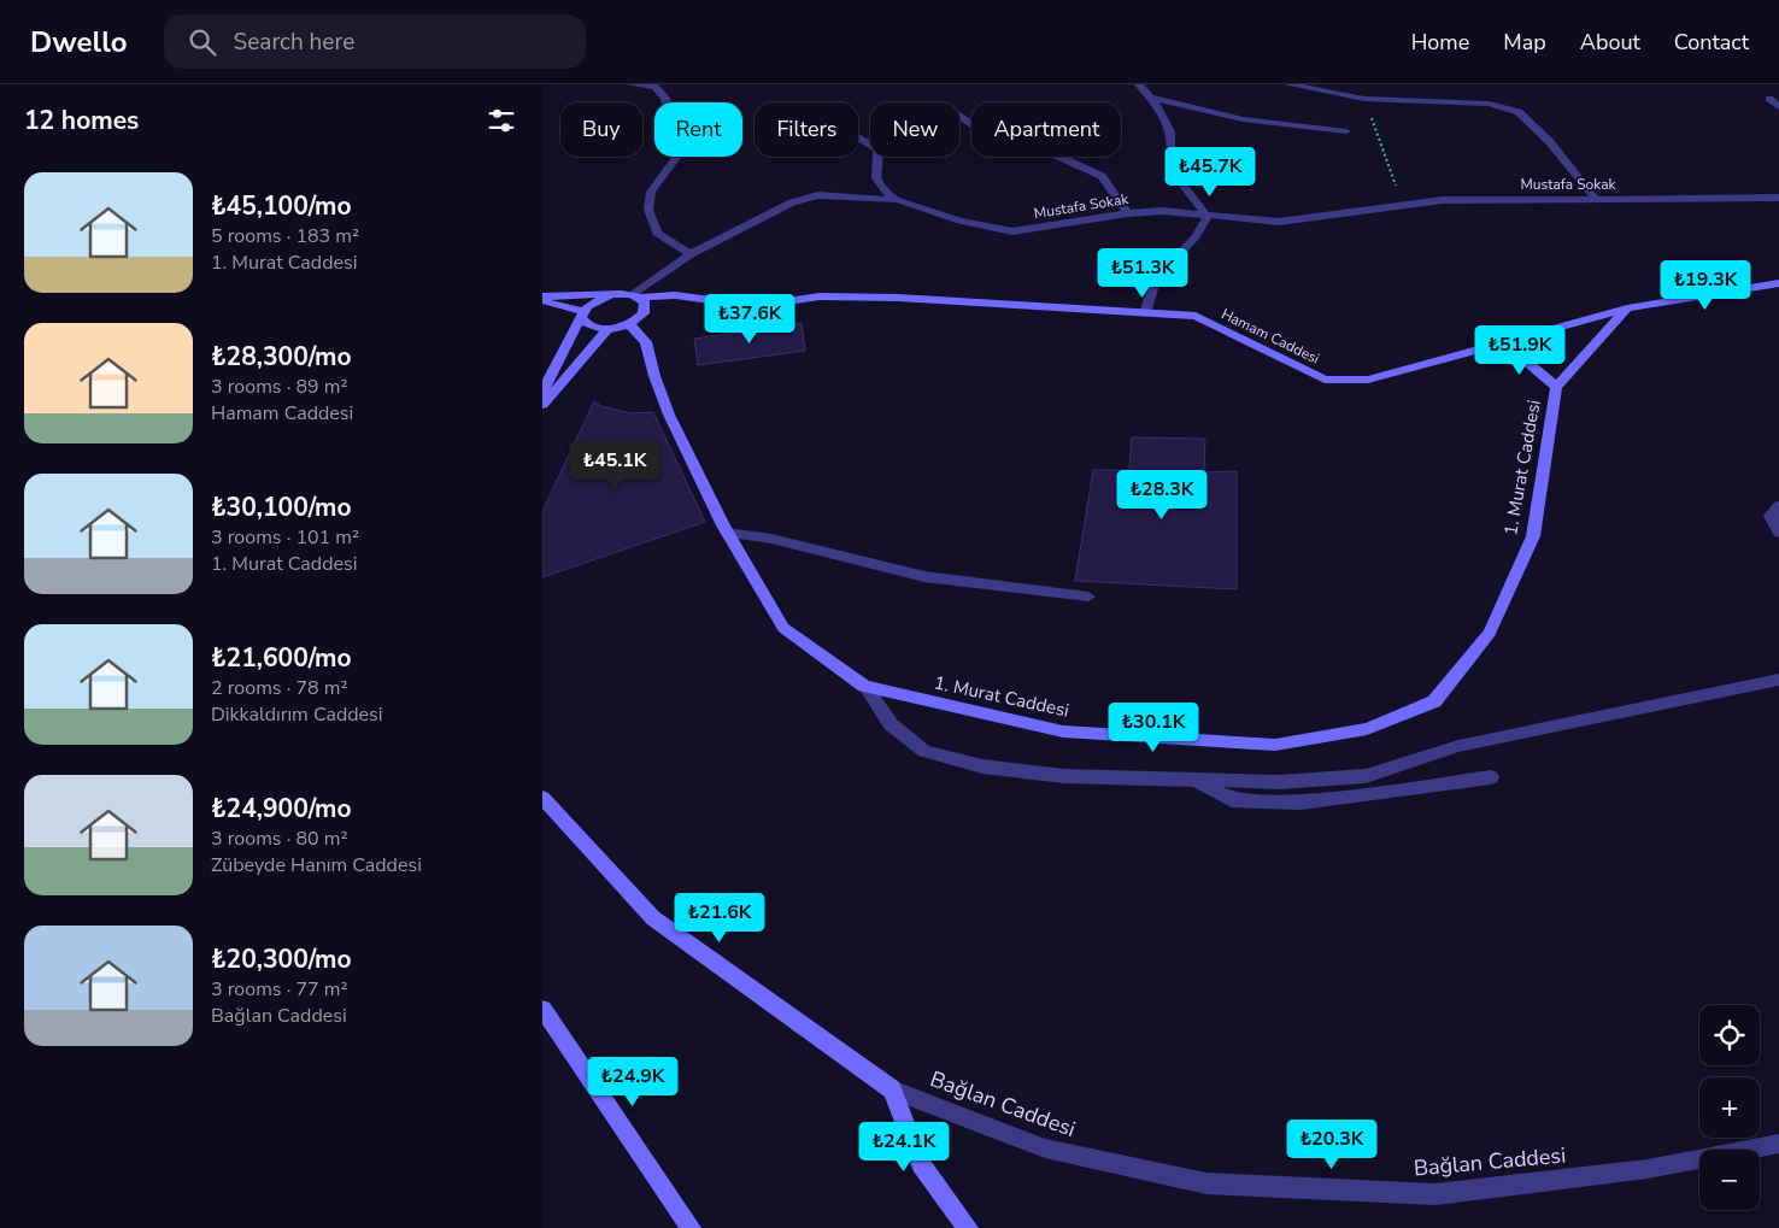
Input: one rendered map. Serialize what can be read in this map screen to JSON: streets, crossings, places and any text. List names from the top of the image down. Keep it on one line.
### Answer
{"streets":{"main road":["Hamam Caddesi","1. Murat Caddesi"],"street":["Mustafa Sokak","Bağlan Caddesi"]},"crossings":[["Mustafa Sokak","Hamam Caddesi"],["Hamam Caddesi","1. Murat Caddesi"]],"page":{"header":"Dwello","search":"Search here","nav":["Home","Map","About","Contact"],"heading":"12 homes","chip":["Buy","Rent","Filters","New","Apartment"],"price":["₺45.7K","₺51.3K","₺19.3K","₺37.6K","₺51.9K","₺45.1K","₺28.3K","₺30.1K","₺21.6K","₺24.9K","₺20.3K","₺24.1K"],"list":[{"name":"₺45,100/mo","note":"5 rooms · 183 m² · 1. Murat Caddesi"},{"name":"₺28,300/mo","note":"3 rooms · 89 m² · Hamam Caddesi"},{"name":"₺30,100/mo","note":"3 rooms · 101 m² · 1. Murat Caddesi"},{"name":"₺21,600/mo","note":"2 rooms · 78 m² · Dikkaldırım Caddesi"},{"name":"₺24,900/mo","note":"3 rooms · 80 m² · Zübeyde Hanım Caddesi"},{"name":"₺20,300/mo","note":"3 rooms · 77 m² · Bağlan Caddesi"}],"map_buttons":["+","−"]}}
